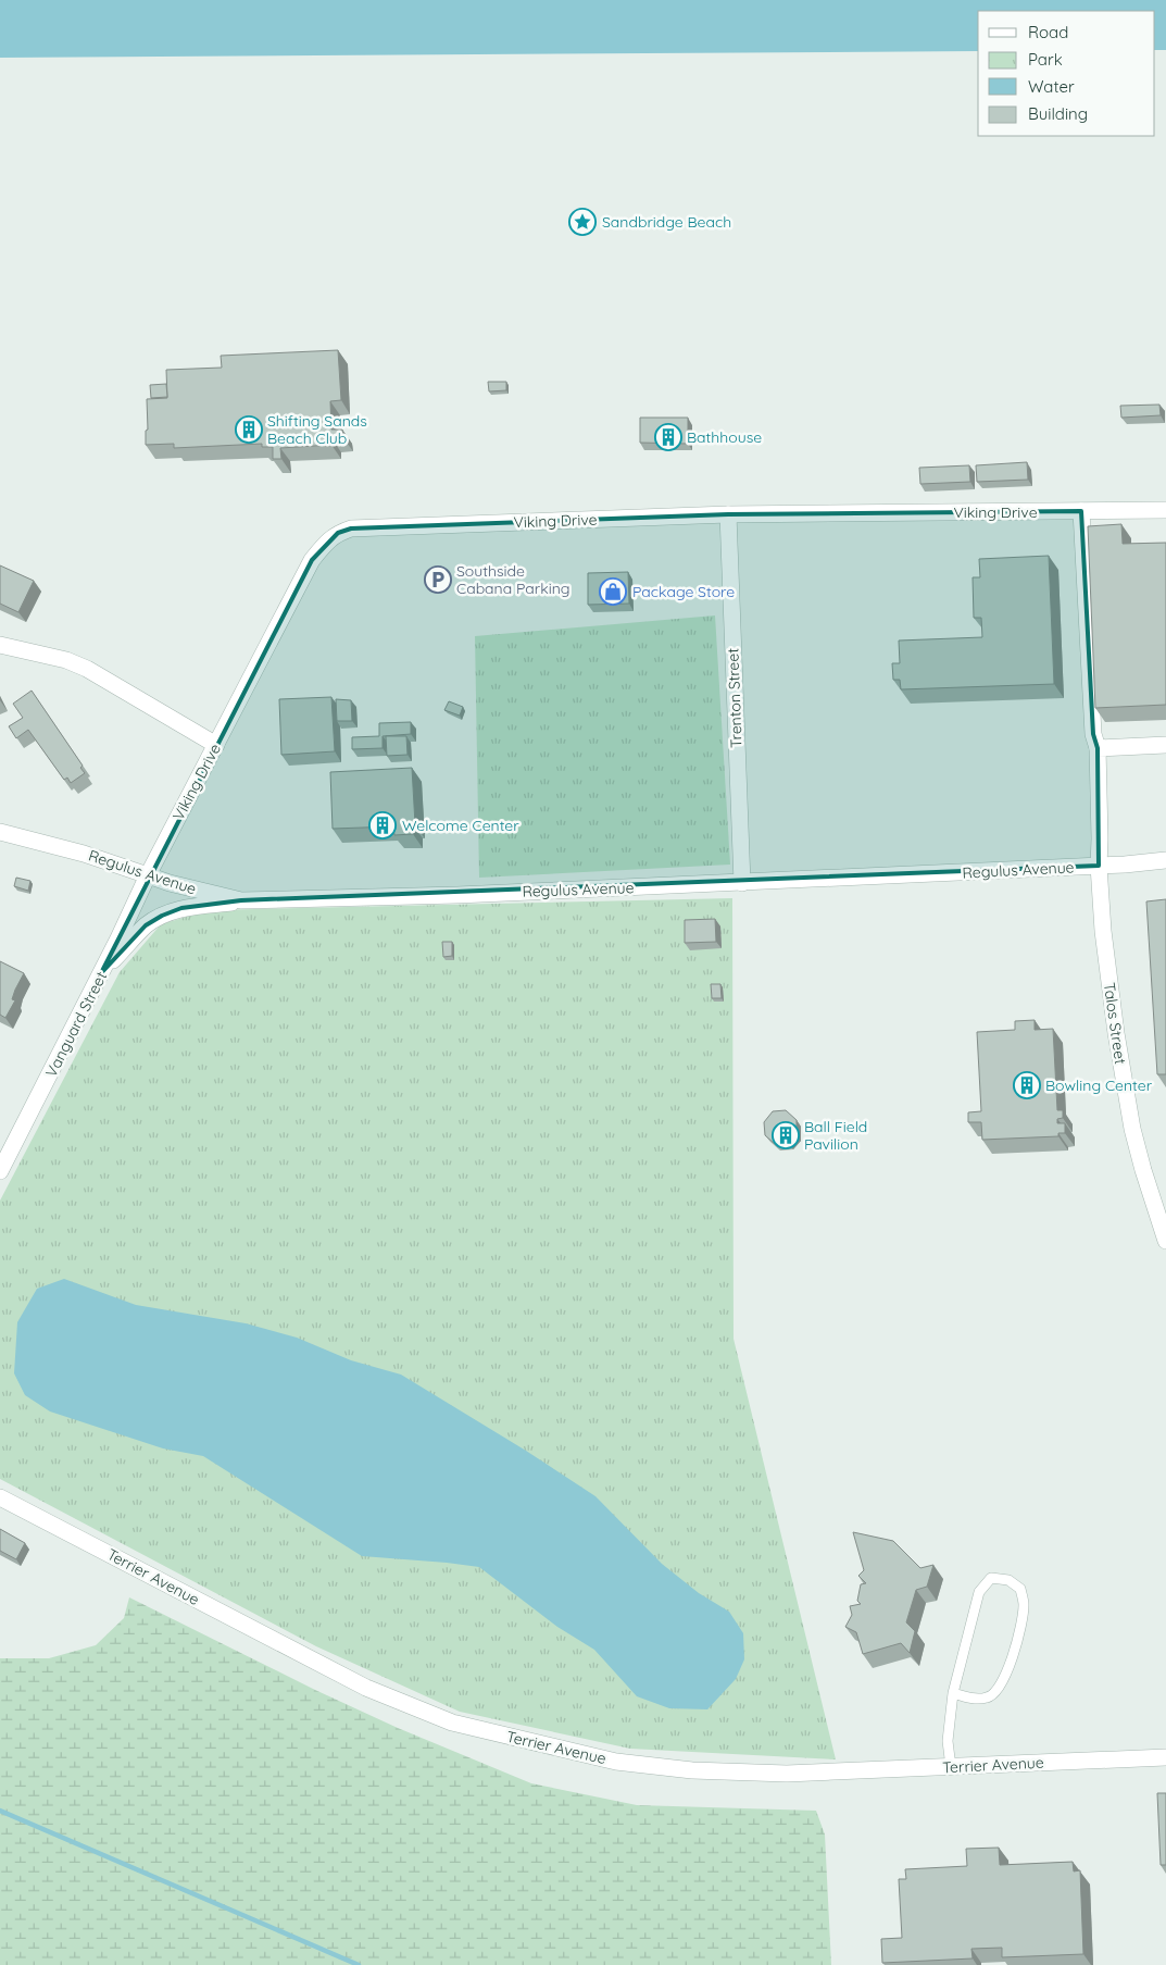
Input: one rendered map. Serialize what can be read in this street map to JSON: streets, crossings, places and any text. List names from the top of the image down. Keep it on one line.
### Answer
{"streets":{"street":["Viking Drive","Trenton Street","Regulus Avenue","Talos Street","Vanguard Street","Terrier Avenue"]},"crossings":[["Viking Drive","Trenton Street"],["Viking Drive","Regulus Avenue"],["Viking Drive","Talos Street"],["Viking Drive","Vanguard Street"],["Trenton Street","Regulus Avenue"],["Regulus Avenue","Talos Street"],["Regulus Avenue","Vanguard Street"]],"places":{"place":["Sandbridge Beach"],"building":["Shifting Sands Beach Club","Bathhouse","Welcome Center","Bowling Center","Ball Field Pavilion"],"parking":["Southside Cabana Parking"],"shop":["Package Store"]},"legend":["Road","Park","Water","Building"]}
